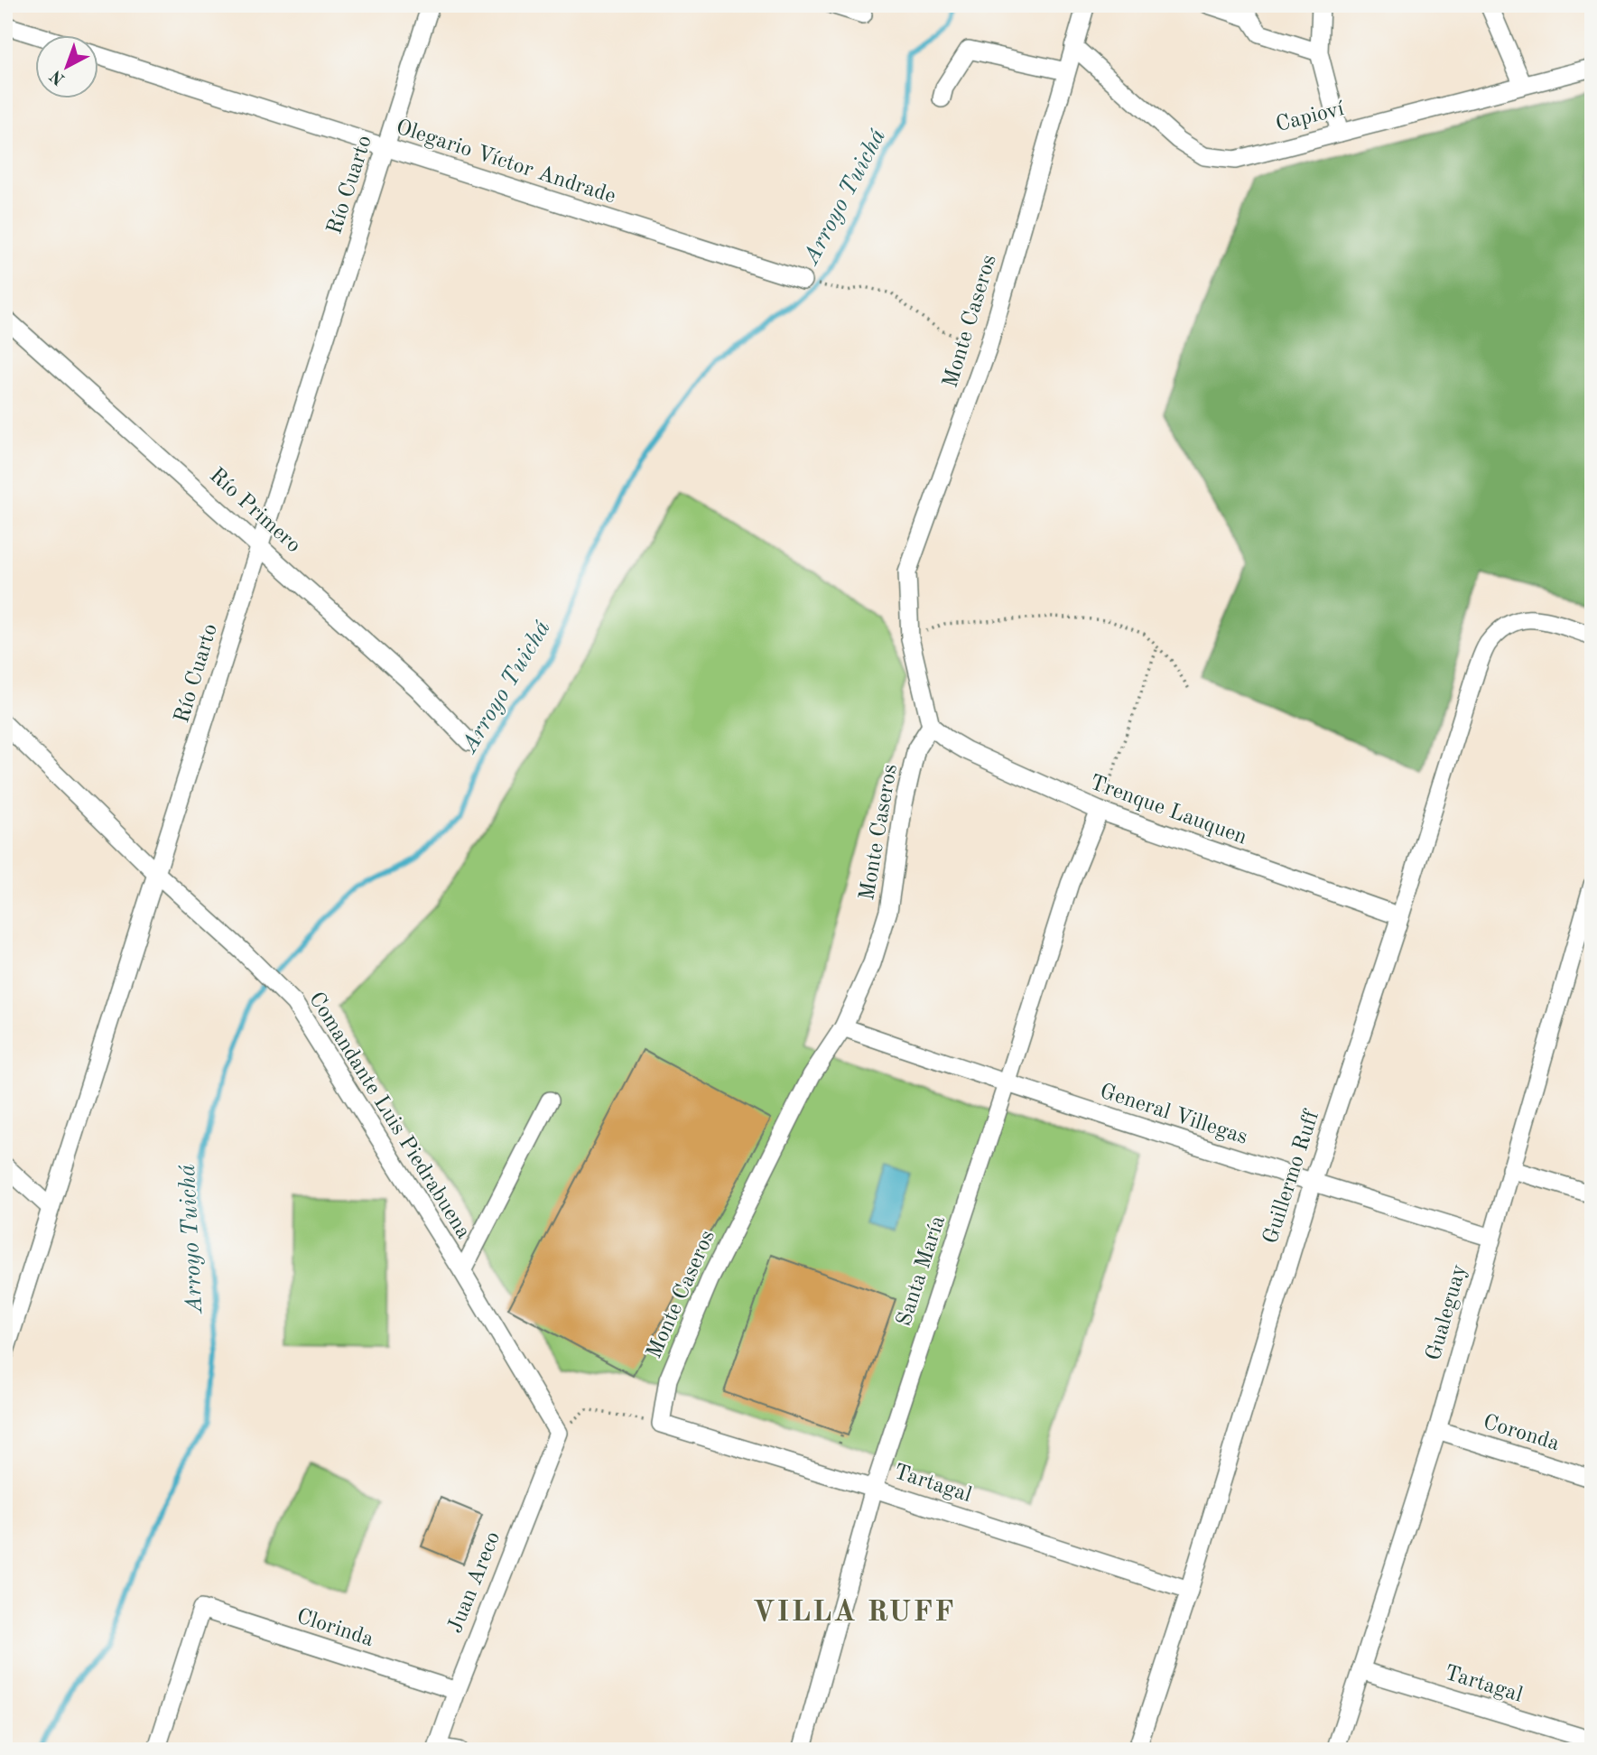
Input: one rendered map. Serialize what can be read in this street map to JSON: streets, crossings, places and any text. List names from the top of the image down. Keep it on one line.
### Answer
{"streets":{"street":["Capioví","Olegario Víctor Andrade","Río Cuarto","Monte Caseros","Río Primero","Trenque Lauquen","General Villegas","Comandante Luis Piedrabuena","Guillermo Ruff","Santa María","Gualeguay","Coronda","Tartagal","Juan Areco","Clorinda"]},"crossings":[["Capioví","Monte Caseros"],["Olegario Víctor Andrade","Río Cuarto"],["Río Cuarto","Río Primero"],["Río Cuarto","Comandante Luis Piedrabuena"],["Monte Caseros","Trenque Lauquen"],["Monte Caseros","General Villegas"],["Monte Caseros","Tartagal"],["Trenque Lauquen","Guillermo Ruff"],["Trenque Lauquen","Santa María"],["General Villegas","Guillermo Ruff"],["General Villegas","Santa María"],["General Villegas","Gualeguay"],["Comandante Luis Piedrabuena","Juan Areco"],["Guillermo Ruff","Tartagal"],["Santa María","Tartagal"],["Gualeguay","Coronda"],["Gualeguay","Tartagal"],["Juan Areco","Clorinda"]],"districts":["VILLA RUFF"],"water":["Arroyo Tuichá"],"north":"bottom left"}
